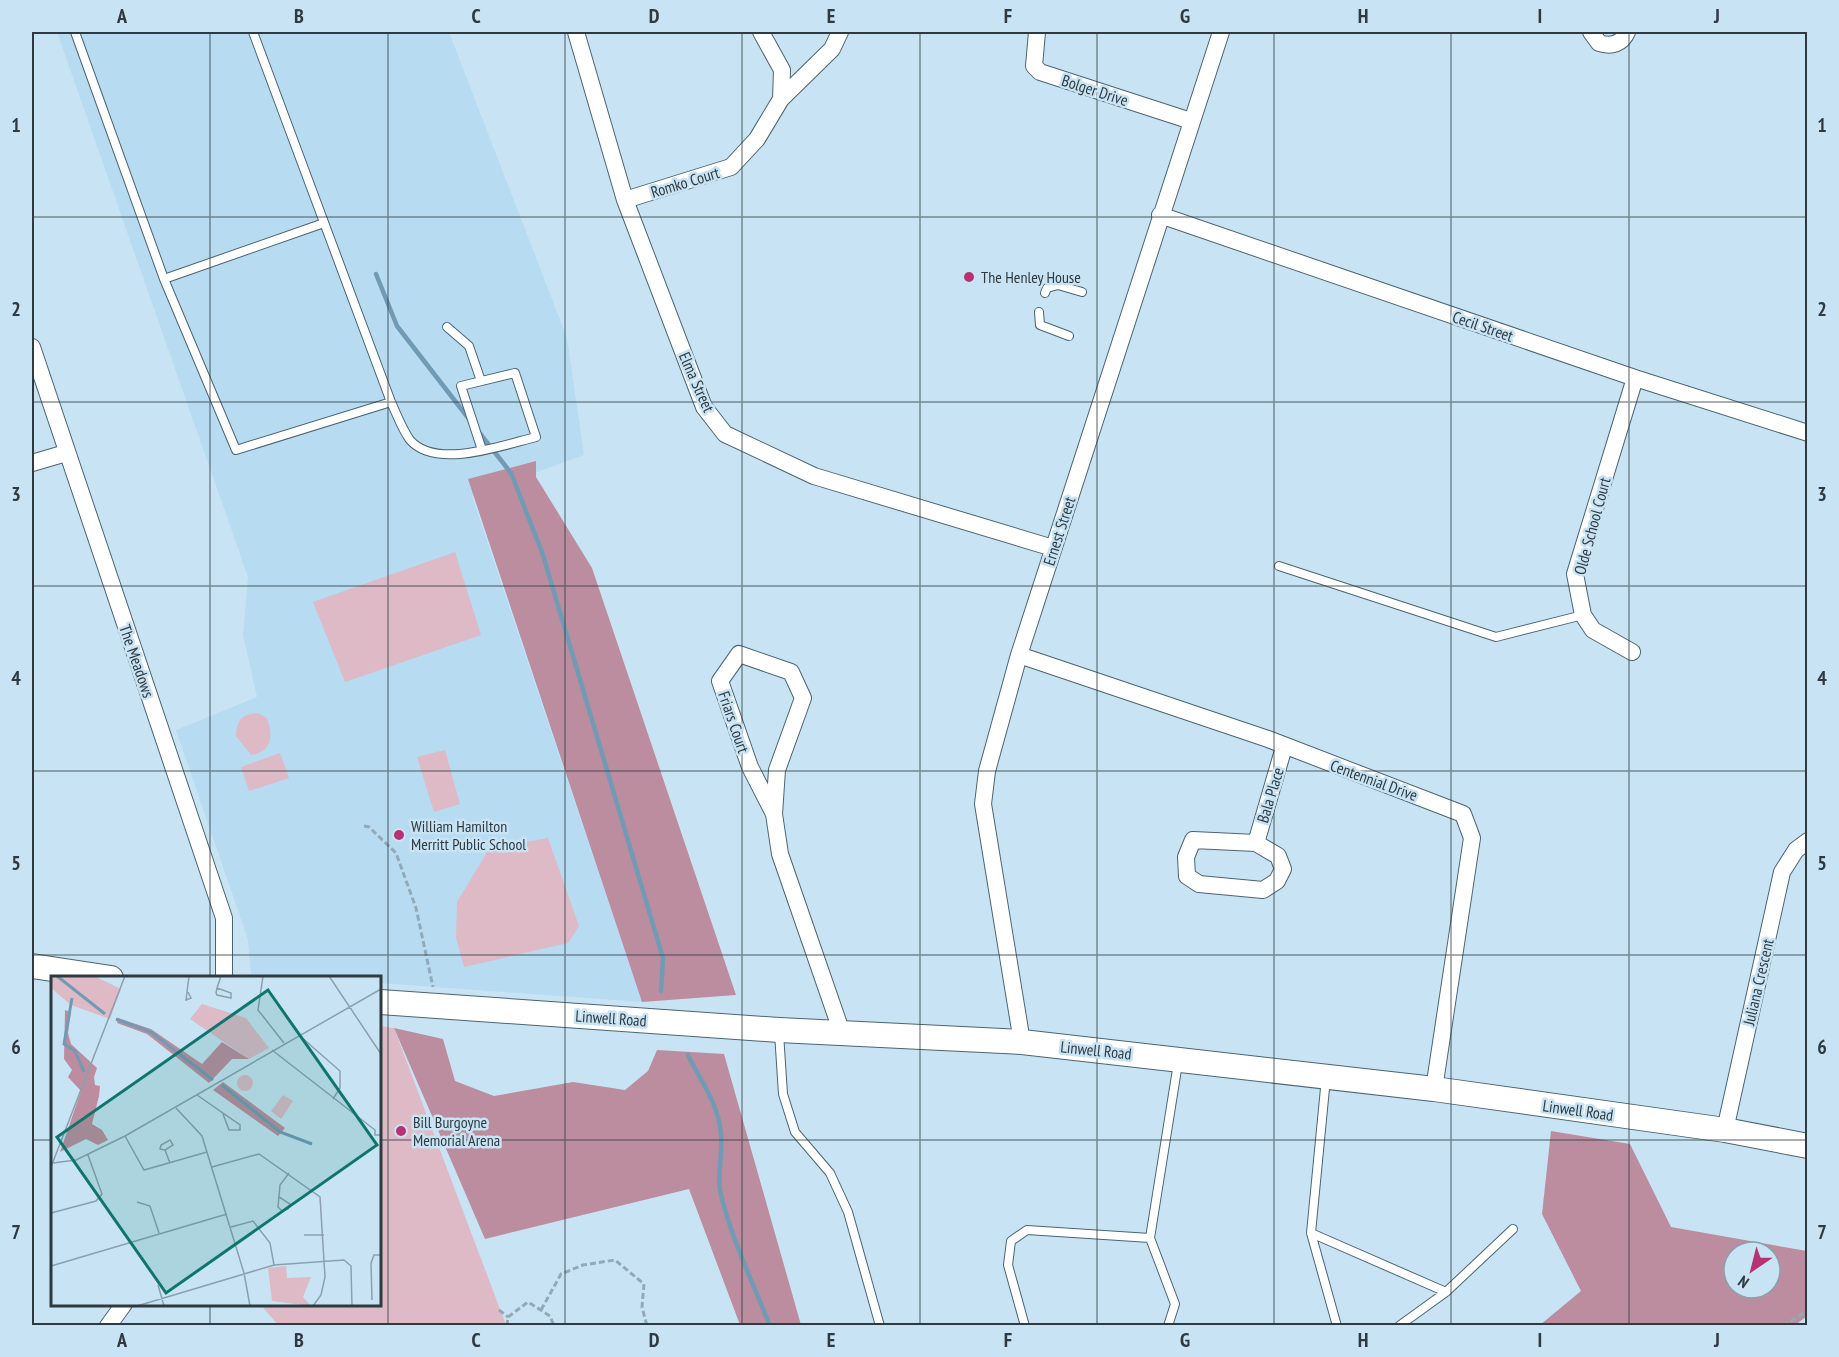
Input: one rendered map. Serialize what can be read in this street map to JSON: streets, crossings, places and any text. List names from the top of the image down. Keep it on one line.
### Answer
{"streets":{"main road":["Linwell Road"],"street":["Bolger Drive","Romko Court","Cecil Street","Elma Street","Olde School Court","Ernest Street","The Meadows","Friars Court","Centennial Drive","Bala Place","Juliana Crescent"]},"crossings":[["Bolger Drive","Ernest Street"],["Romko Court","Elma Street"],["Cecil Street","Olde School Court"],["Cecil Street","Ernest Street"],["Elma Street","Ernest Street"],["Ernest Street","Centennial Drive"],["Ernest Street","Linwell Road"],["Friars Court","Linwell Road"],["Centennial Drive","Bala Place"],["Centennial Drive","Linwell Road"],["Juliana Crescent","Linwell Road"]],"places":["The Henley House","William Hamilton Merritt Public School","Bill Burgoyne Memorial Arena"],"north":"bottom left","grid":{"columns":["A","B","C","D","E","F","G","H","I","J"],"rows":["1","2","3","4","5","6","7"]}}
